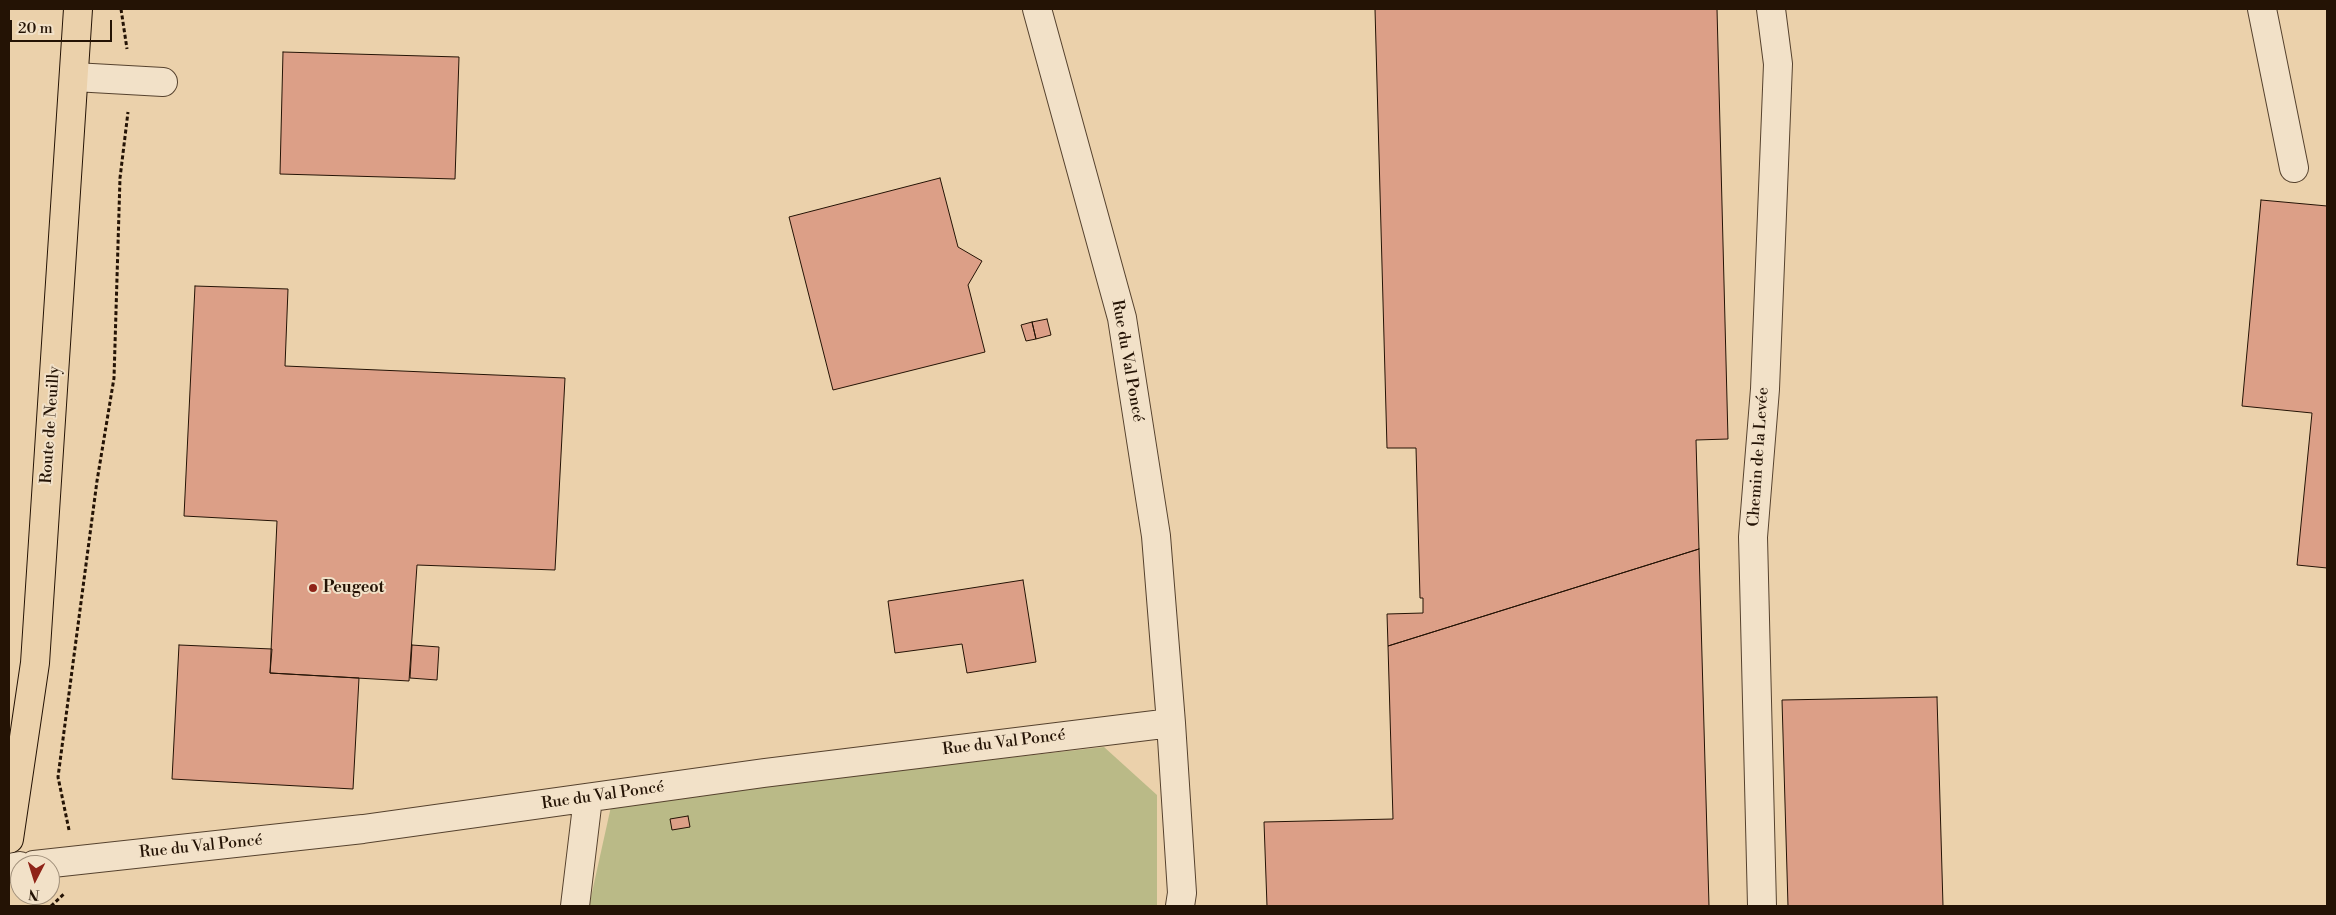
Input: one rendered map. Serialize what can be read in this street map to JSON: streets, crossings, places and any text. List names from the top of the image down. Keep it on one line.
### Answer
{"streets":{"main road":["Route de Neuilly"],"street":["Rue du Val Poncé","Chemin de la Levée"]},"places":["Peugeot"],"scale_bar":"20 m","north":"bottom"}
